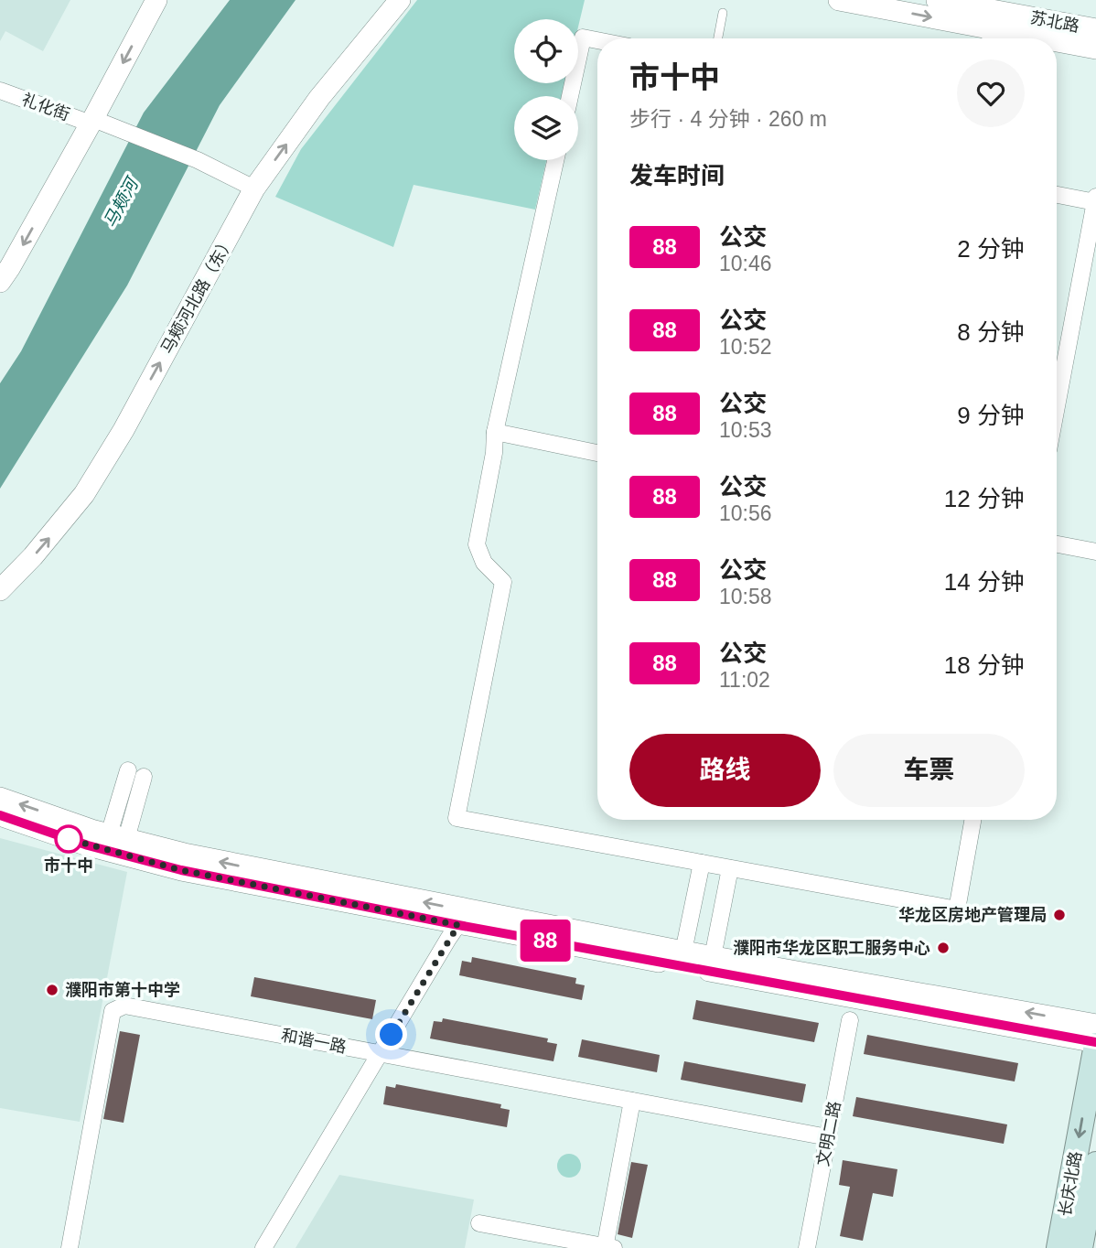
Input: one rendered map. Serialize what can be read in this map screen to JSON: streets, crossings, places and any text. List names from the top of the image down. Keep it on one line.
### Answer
{"streets":{"main road":["长庆北路"],"street":["苏北路","礼化街","马颊河北路（东）","和谐一路","文明二路"]},"crossings":[["礼化街","马颊河北路（东）"],["和谐一路","文明二路"]],"water":["马颊河"],"places":["市十中","华龙区房地产管理局","濮阳市华龙区职工服务中心","濮阳市第十中学"],"lines":["bus line 88"],"page":{"on_map":"88","heading":[["市十中","步行 · 4 分钟 · 260 m"],"发车时间"],"list":[{"mark":"88","name":"公交","note":"10:46","value":"2 分钟"},{"mark":"88","name":"公交","note":"10:52","value":"8 分钟"},{"mark":"88","name":"公交","note":"10:53","value":"9 分钟"},{"mark":"88","name":"公交","note":"10:56","value":"12 分钟"},{"mark":"88","name":"公交","note":"10:58","value":"14 分钟"},{"mark":"88","name":"公交","note":"11:02","value":"18 分钟"}],"buttons":["路线","车票"]}}
